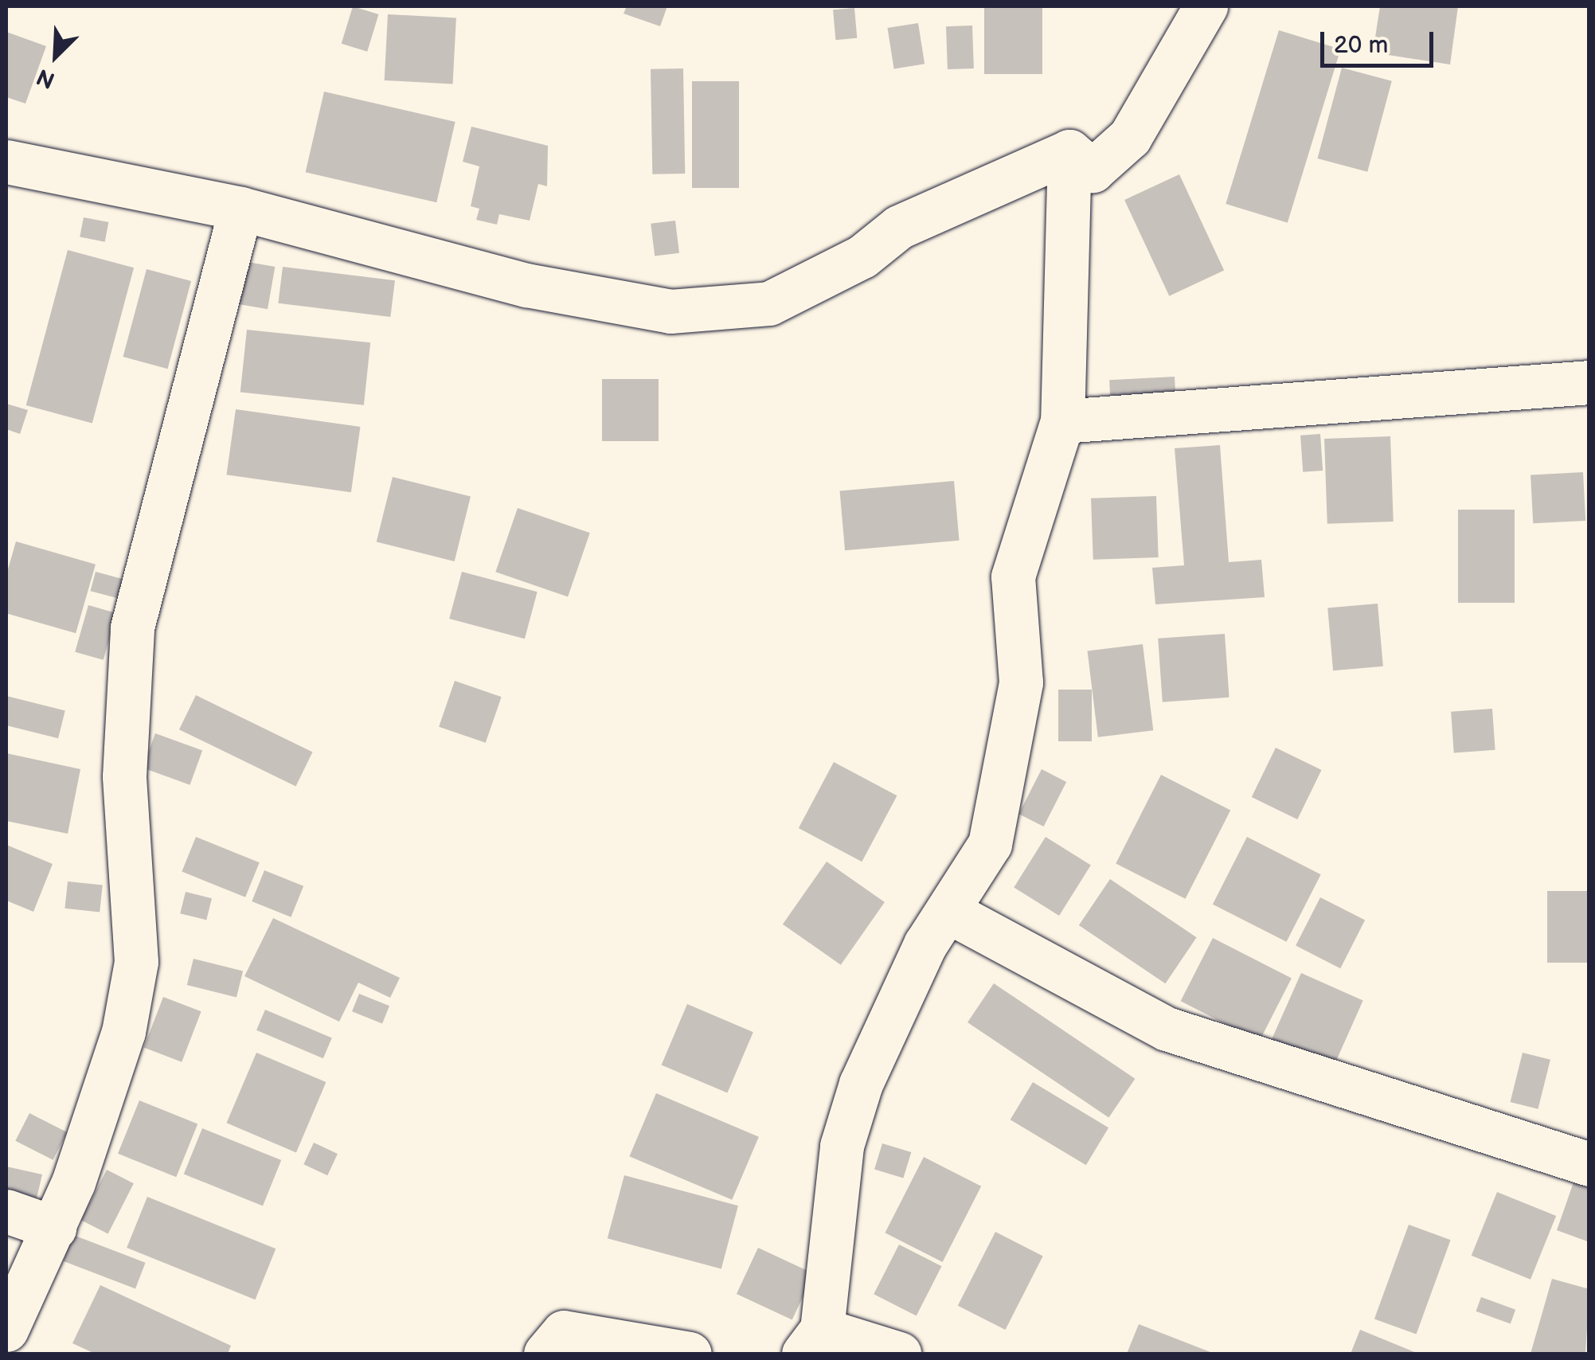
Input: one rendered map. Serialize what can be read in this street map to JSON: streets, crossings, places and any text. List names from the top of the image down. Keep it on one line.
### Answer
{"scale_bar":"20 m","north":"bottom left"}
